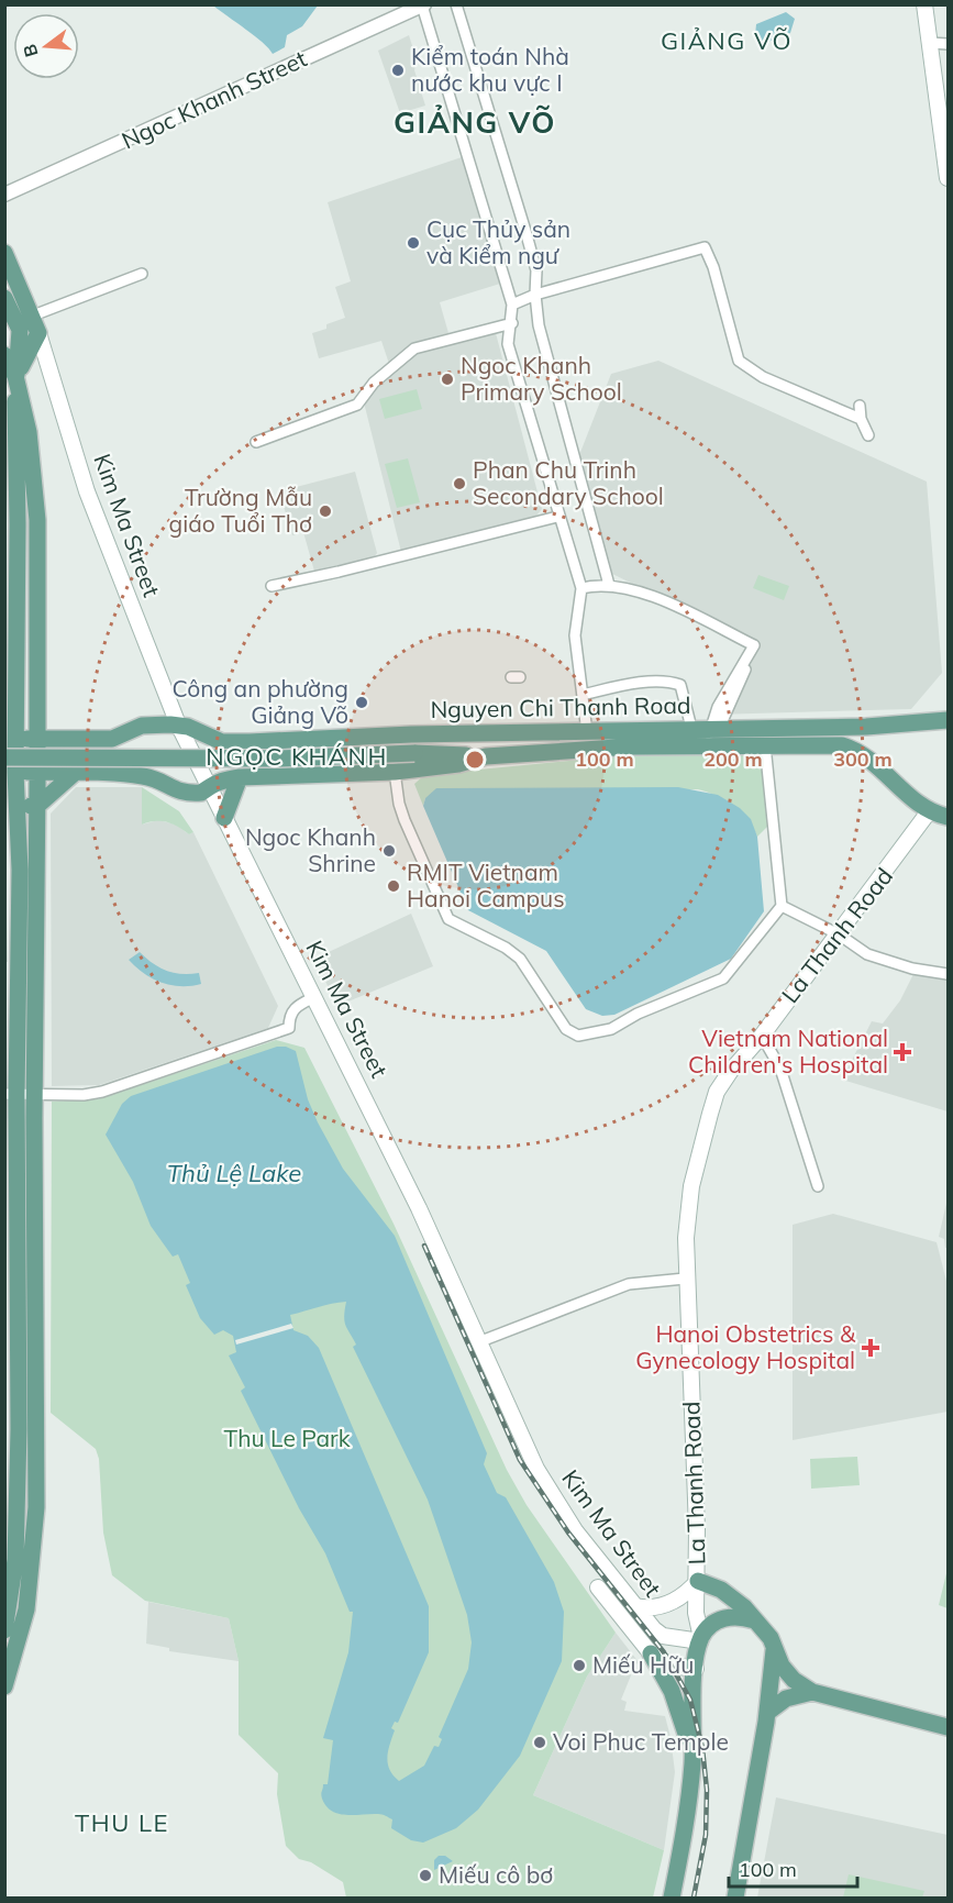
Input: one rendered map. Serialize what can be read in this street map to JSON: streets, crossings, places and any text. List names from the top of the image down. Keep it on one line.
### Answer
{"streets":{"main road":["Kim Ma Street","Nguyen Chi Thanh Road","La Thanh Road"],"street":["Ngoc Khanh Street"]},"crossings":[["Kim Ma Street","Nguyen Chi Thanh Road"],["Kim Ma Street","La Thanh Road"],["Nguyen Chi Thanh Road","La Thanh Road"]],"districts":["GIẢNG VÕ","GIẢNG VÕ","NGỌC KHÁNH","THU LE"],"water":["Thủ Lệ Lake"],"parks":["Thu Le Park"],"places":{"other":["Kiểm toán Nhà nước khu vực I","Cục Thủy sản và Kiểm ngư","Ngoc Khanh Primary School","Phan Chu Trinh Secondary School","Trường Mẫu giáo Tuổi Thơ","Công an phường Giảng Võ","Ngoc Khanh Shrine","RMIT Vietnam Hanoi Campus","Miếu Hữu","Voi Phuc Temple","Miếu cô bơ"],"health":["Vietnam National Children's Hospital","Hanoi Obstetrics & Gynecology Hospital"]},"scale_bar":"100 m","north":"left","rings":["100 m","200 m","300 m"]}
